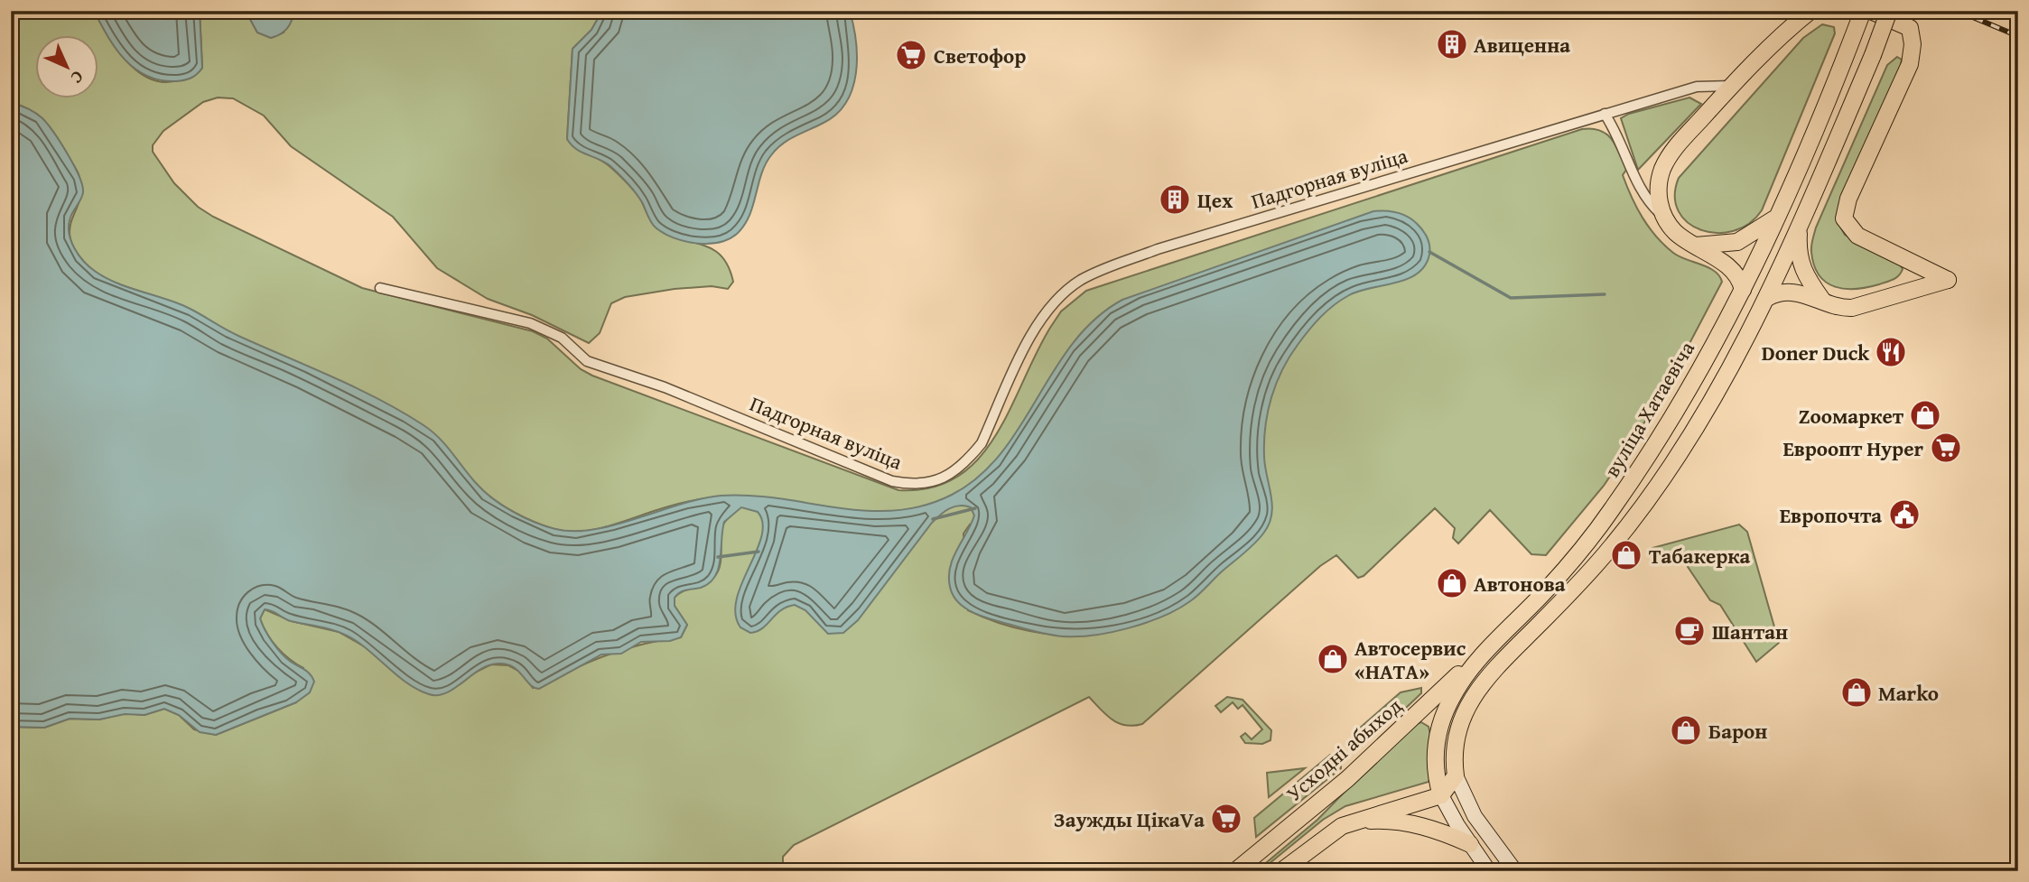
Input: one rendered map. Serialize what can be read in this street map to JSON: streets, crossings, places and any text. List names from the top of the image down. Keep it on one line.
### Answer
{"streets":{"main road":["вуліца Хатаевіча","Усходні абыход"],"street":["Падгорная вуліца"]},"crossings":[["вуліца Хатаевіча","Усходні абыход"]],"places":{"building":["Авиценна","Цех"],"supermarket":["Светофор","Евроопт Hyper","Заужды ЦікаVа"],"restaurant":["Doner Duck"],"shop":["Zooмаркет","Табакерка","Автонова","Автосервис «НАТА»","Marko","Барон"],"public building":["Европочта"],"cafe":["Шантан"]},"north":"bottom right"}
